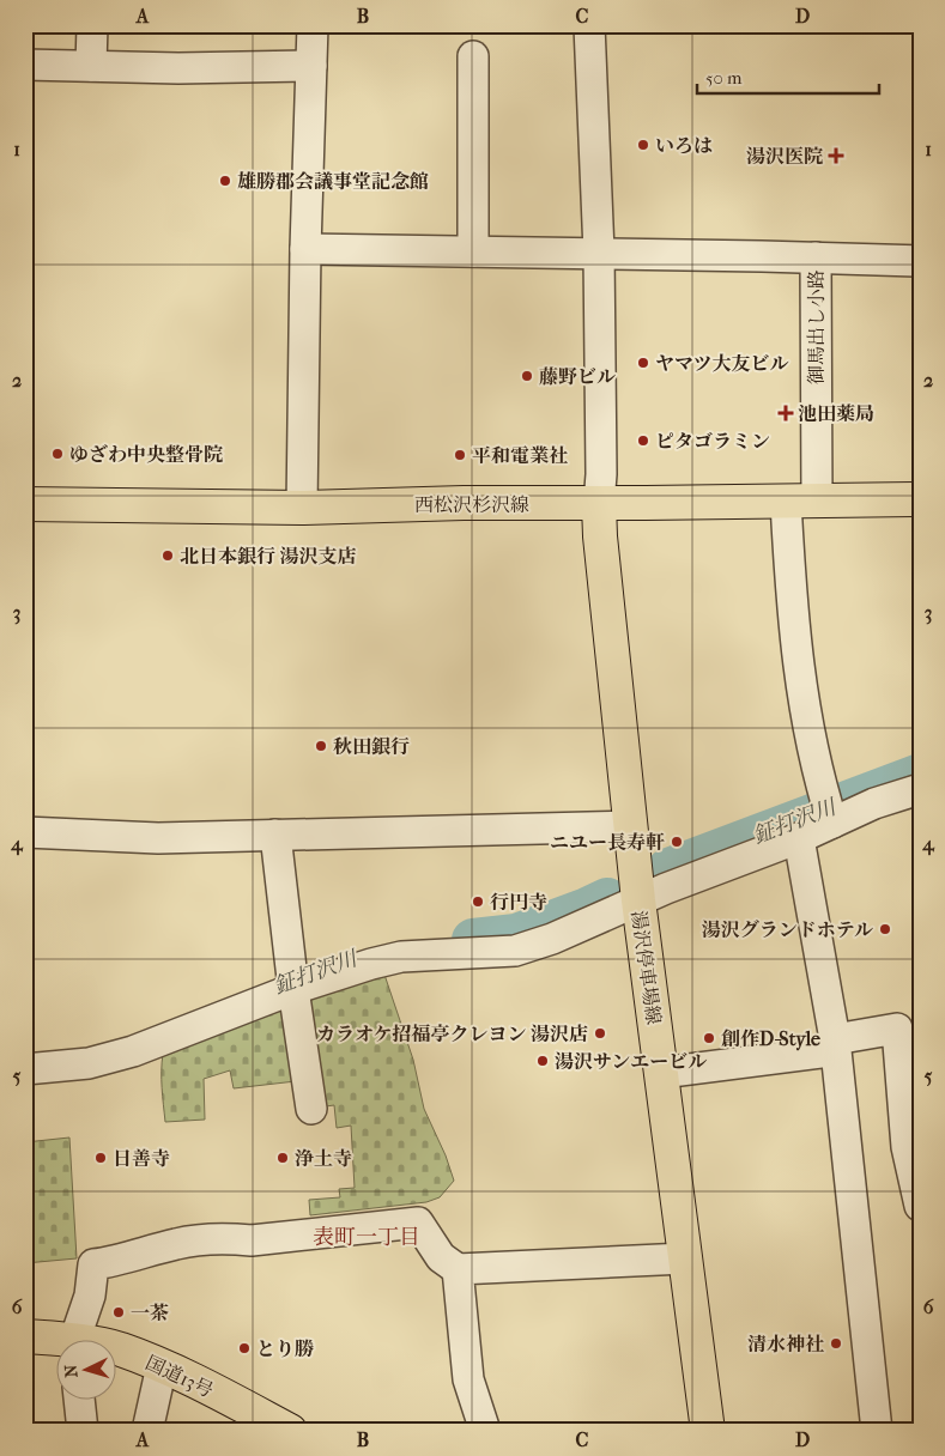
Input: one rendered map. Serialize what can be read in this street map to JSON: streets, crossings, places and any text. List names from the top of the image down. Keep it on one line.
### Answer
{"streets":{"main road":["西松沢杉沢線","湯沢停車場線","国道13号"],"street":["御馬出し小路"]},"crossings":[["御馬出し小路","西松沢杉沢線"],["西松沢杉沢線","湯沢停車場線"]],"districts":["表町一丁目"],"water":["鉦打沢川"],"places":{"other":["いろは","雄勝郡会議事堂記念館","ヤマツ大友ビル","藤野ビル","ピタゴラミン","ゆざわ中央整骨院","平和電業社","北日本銀行 湯沢支店","秋田銀行","ニユー長寿軒","行円寺","湯沢グランドホテル","カラオケ招福亭クレヨン 湯沢店","創作D-Style","湯沢サンエービル","日善寺","浄土寺","一茶","清水神社","とり勝"],"health":["湯沢医院","池田薬局"]},"scale_bar":"50 m","north":"left","grid":{"columns":["A","B","C","D"],"rows":["1","2","3","4","5","6"]}}
